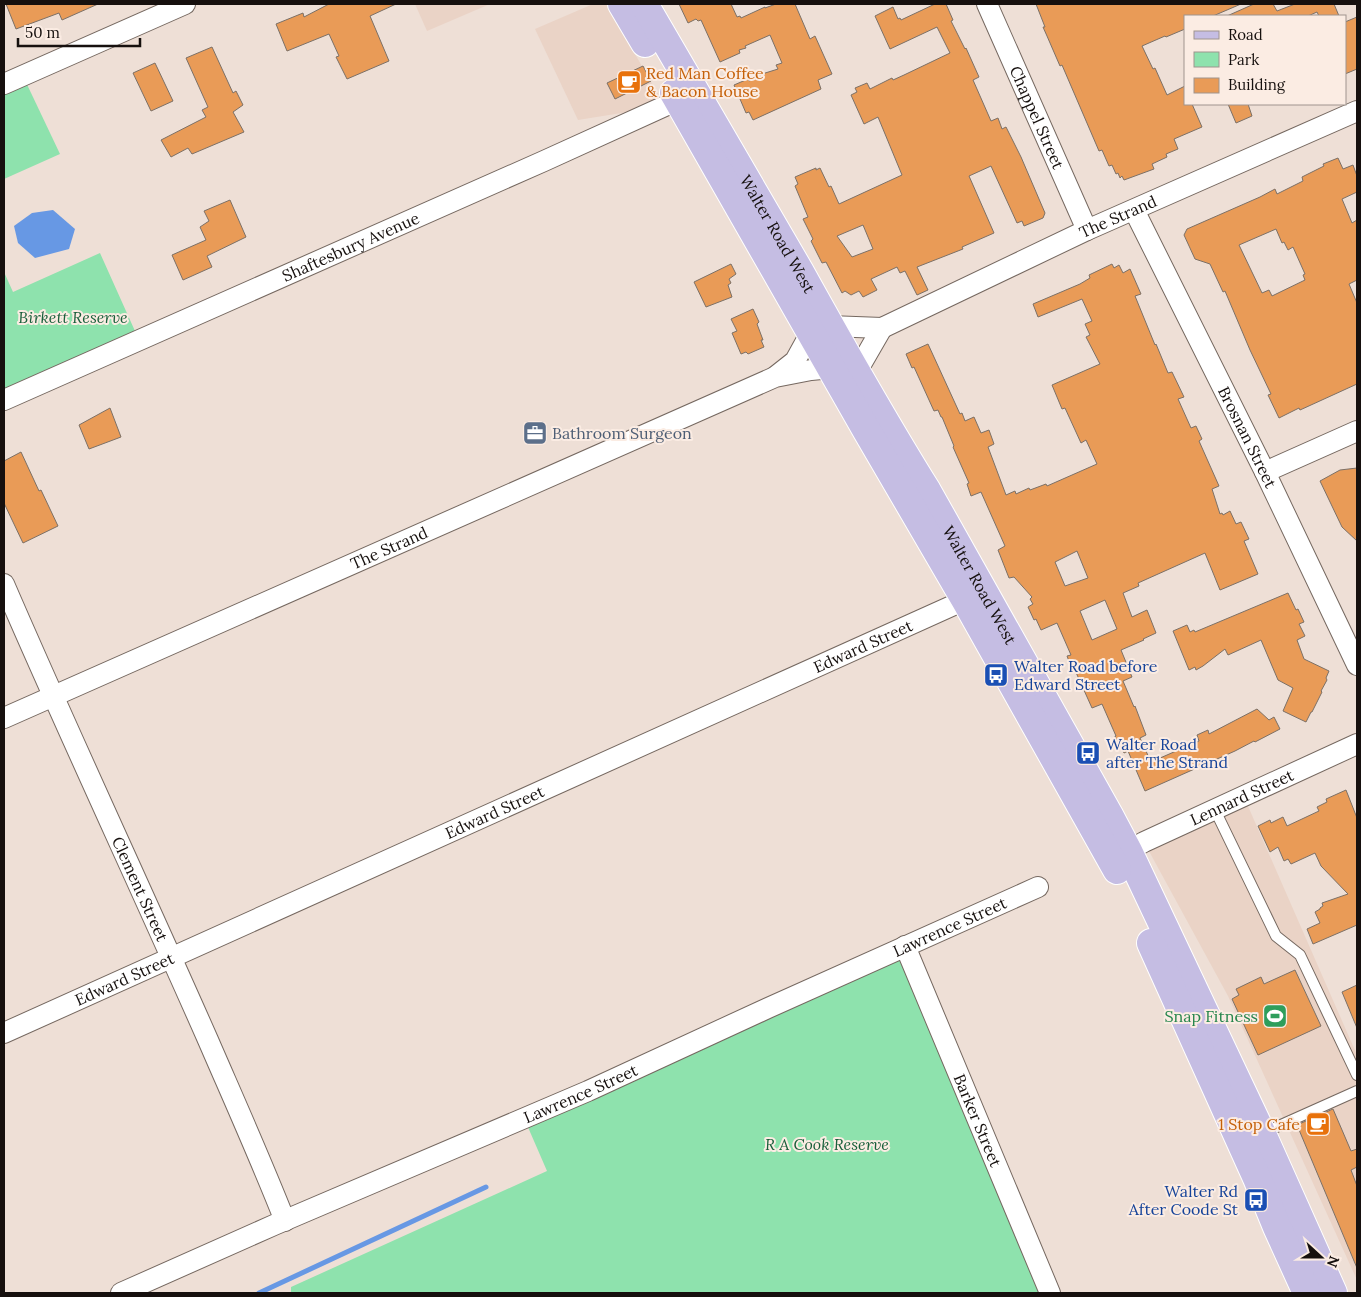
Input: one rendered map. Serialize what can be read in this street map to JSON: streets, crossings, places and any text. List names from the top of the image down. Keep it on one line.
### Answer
{"streets":{"main road":["Walter Road West"],"street":["Chappel Street","The Strand","Shaftesbury Avenue","Brosnan Street","Edward Street","Lennard Street","Clement Street","Lawrence Street","Barker Street"]},"crossings":[["Chappel Street","The Strand"],["The Strand","Walter Road West"],["The Strand","Brosnan Street"],["The Strand","Clement Street"],["Walter Road West","Shaftesbury Avenue"],["Walter Road West","Edward Street"],["Walter Road West","Lennard Street"],["Edward Street","Clement Street"],["Clement Street","Lawrence Street"],["Lawrence Street","Barker Street"]],"parks":["Birkett Reserve","R A Cook Reserve"],"places":{"cafe":["Red Man Coffee & Bacon House","1 Stop Cafe"],"office":["Bathroom Surgeon"],"bus stop":["Walter Road before Edward Street","Walter Road after The Strand","Walter Rd After Coode St"],"sports":["Snap Fitness"]},"legend":["Road","Park","Building"],"scale_bar":"50 m","north":"right"}
